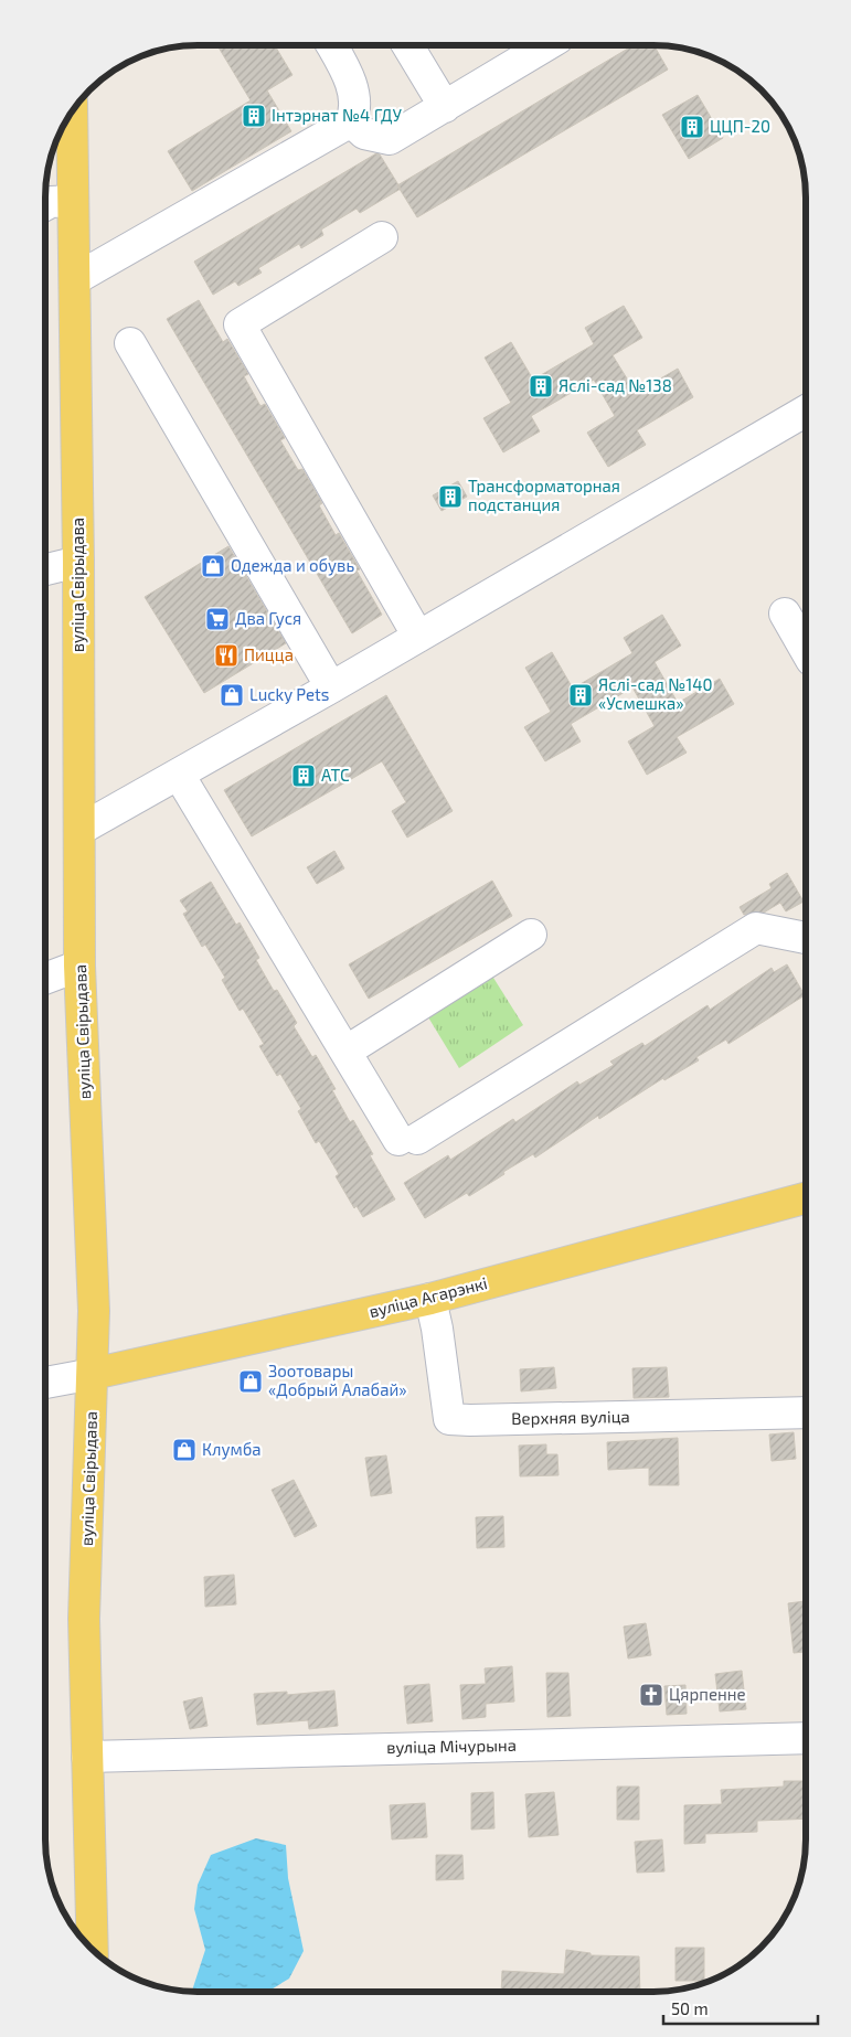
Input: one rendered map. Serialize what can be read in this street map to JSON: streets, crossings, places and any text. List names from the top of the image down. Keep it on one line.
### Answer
{"streets":{"main road":["вуліца Свірыдава","вуліца Агарэнкі"],"street":["Верхняя вуліца","вуліца Мічурына"]},"crossings":[["вуліца Свірыдава","вуліца Агарэнкі"],["вуліца Свірыдава","вуліца Мічурына"],["вуліца Агарэнкі","Верхняя вуліца"]],"places":{"building":["Інтэрнат №4 ГДУ","ЦЦП-20","Яслі-сад №138","Трансформаторная подстанция","Яслі-сад №140 «Усмешка»","АТС"],"shop":["Одежда и обувь","Lucky Pets","Зоотовары «Добрый Алабай»","Клумба"],"supermarket":["Два Гуся"],"restaurant":["Пицца"],"church":["Цярпенне"]},"scale_bar":"50 m"}
